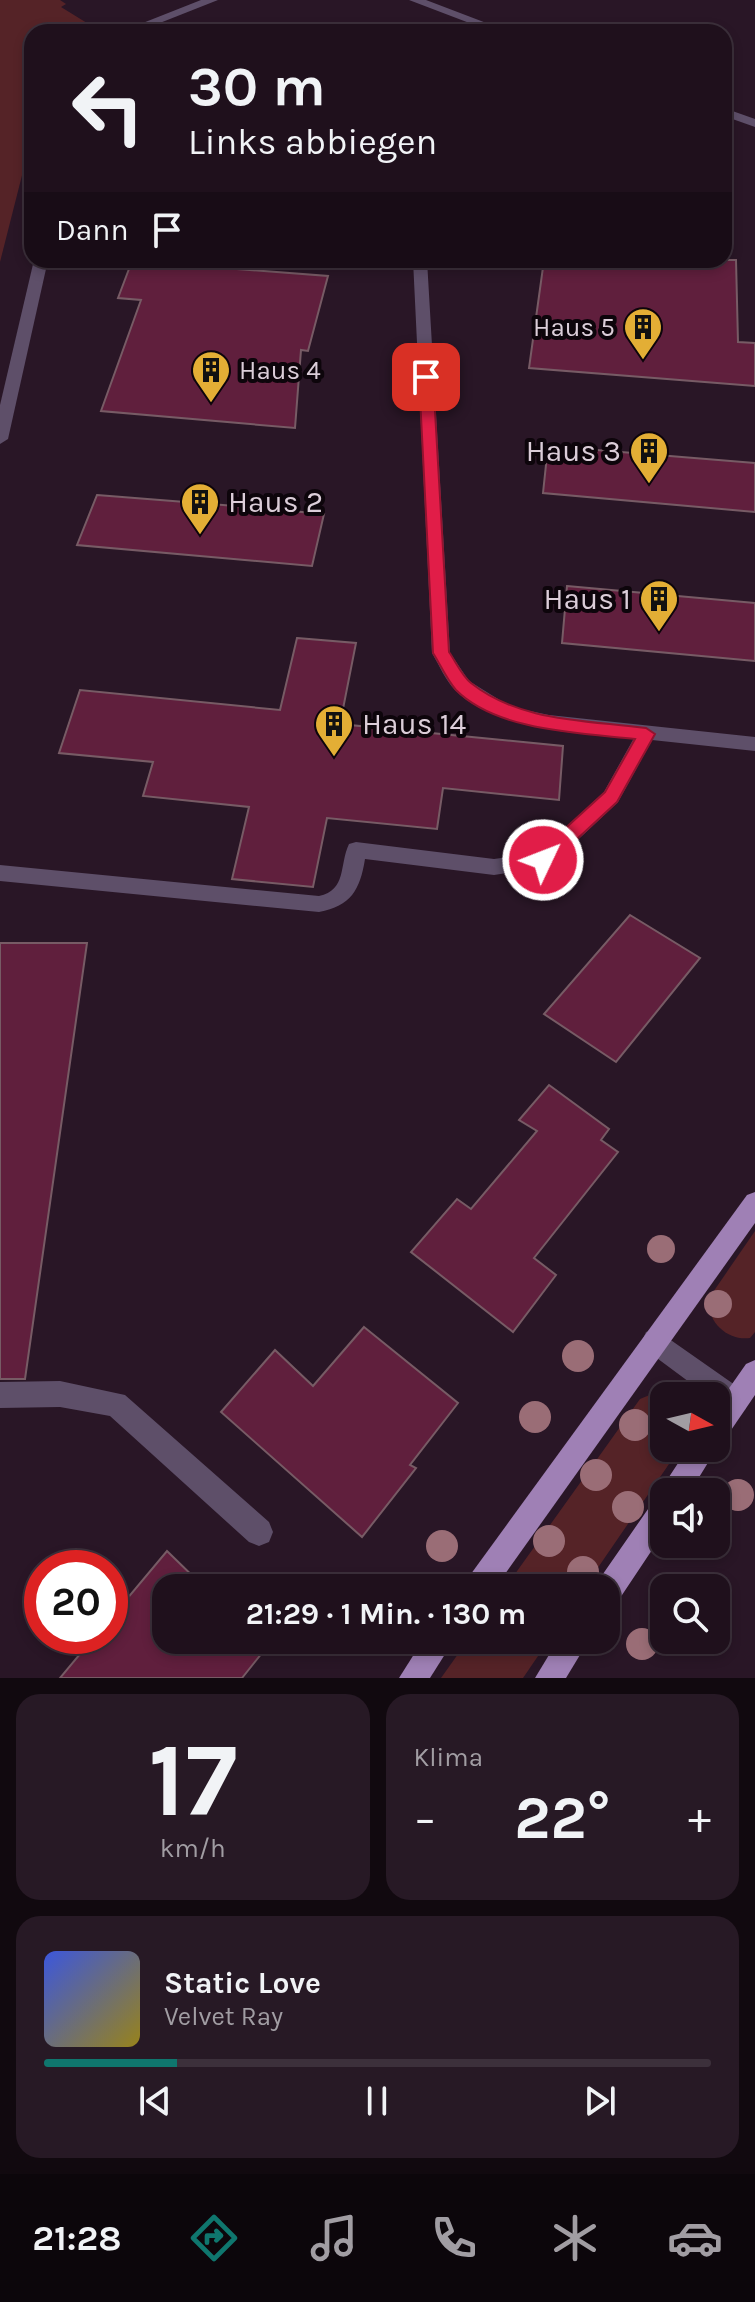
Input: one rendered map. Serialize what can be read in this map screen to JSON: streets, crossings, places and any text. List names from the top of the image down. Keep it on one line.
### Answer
{"places":{"building":["Haus 5","Haus 4","Haus 3","Haus 2","Haus 1","Haus 14"]},"north":"right","page":{"turn":["30 m","Links abbiegen"],"then":"Dann","limit":"20","trip":"21:29 · 1 Min. · 130 m","tile":[["17","km/h"],"Klima"],"heat":["−","22°","+"],"song":["Static Love","Velvet Ray"],"tabs":"21:28"}}
